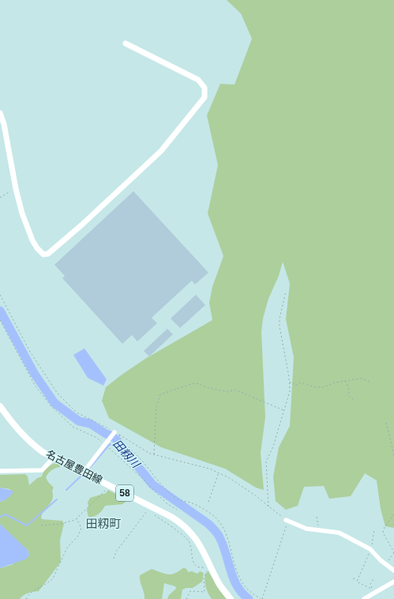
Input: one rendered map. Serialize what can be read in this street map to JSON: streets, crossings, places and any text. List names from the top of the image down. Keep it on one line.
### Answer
{"streets":{"main road":["名古屋豊田線","58"]},"districts":["田籾町"],"water":["田籾川"]}
